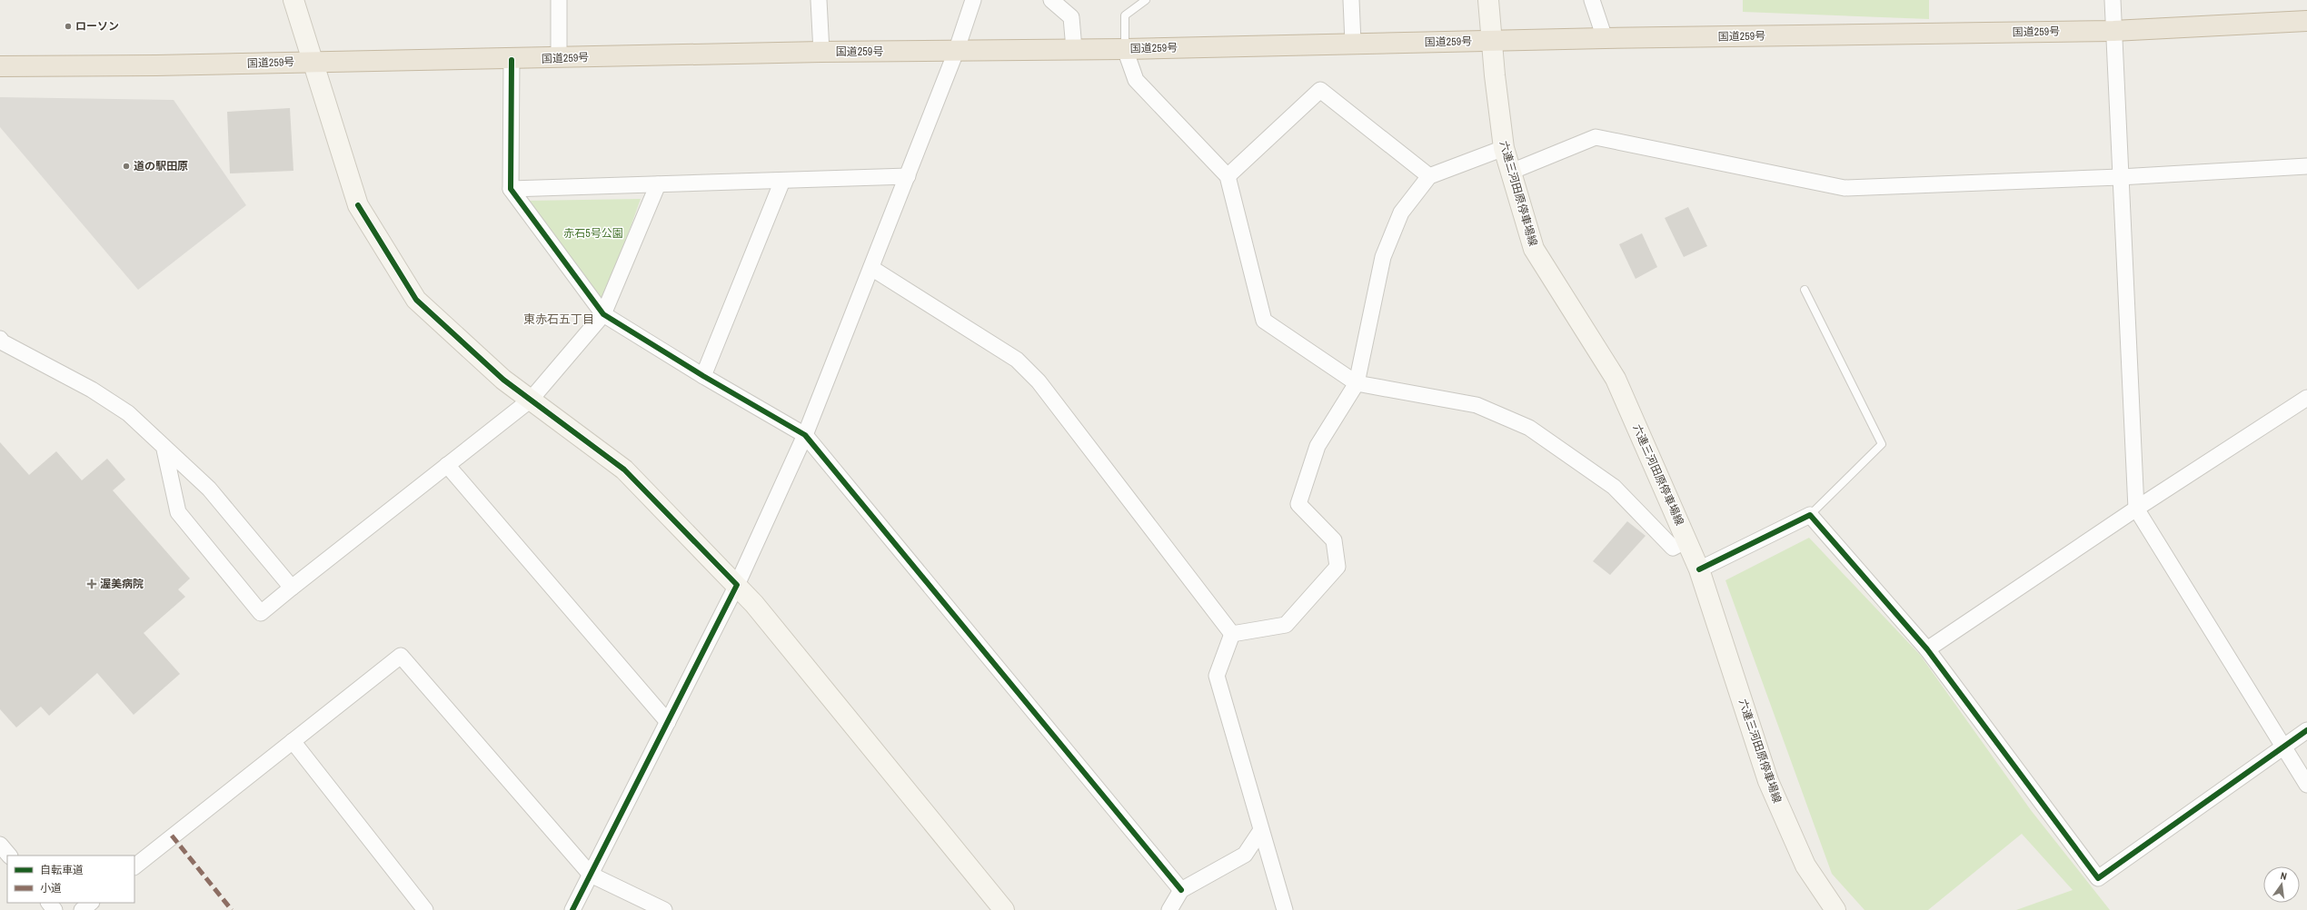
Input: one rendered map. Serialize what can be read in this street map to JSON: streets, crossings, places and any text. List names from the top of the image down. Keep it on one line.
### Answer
{"streets":{"highway":["国道259号"],"street":["六連三河田原停車場線"]},"crossings":[["国道259号","六連三河田原停車場線"]],"districts":["東赤石五丁目"],"parks":["赤石5号公園"],"places":{"other":["ローソン","道の駅田原"],"health":["渥美病院"]},"legend":["自転車道","小道"],"north":"top"}
